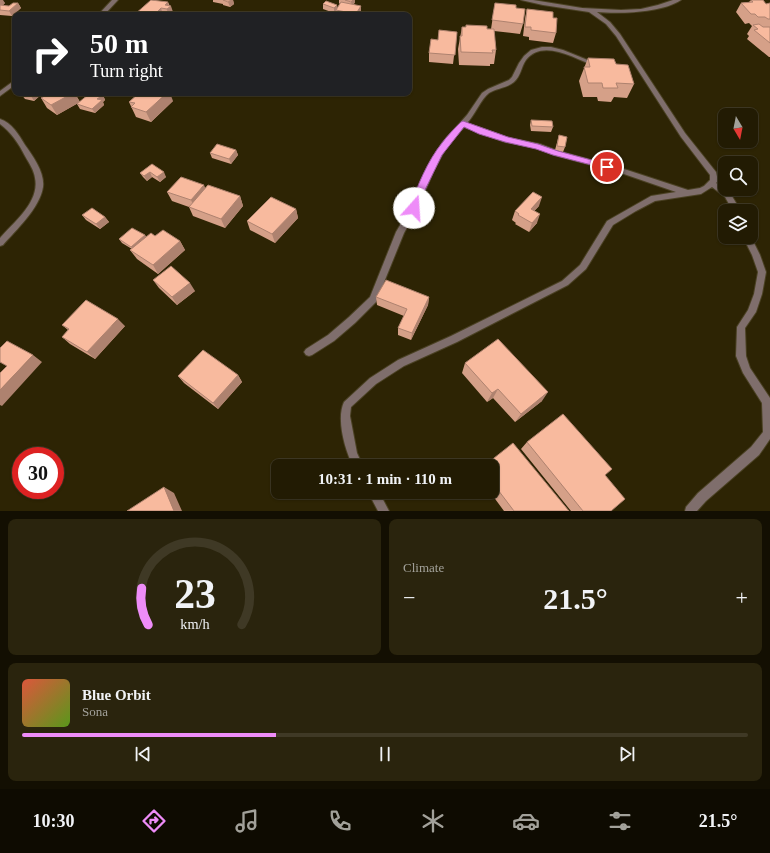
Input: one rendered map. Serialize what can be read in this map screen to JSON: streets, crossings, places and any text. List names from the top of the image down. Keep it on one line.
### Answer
{"north":"bottom","page":{"turn":["50 m","Turn right"],"limit":"30","trip":"10:31 · 1 min · 110 m","tile":"Climate","heat":["−","21.5°","+"],"song":["Blue Orbit","Sona"],"tabs":["10:30","21.5°"],"gauge":["23","km/h"]}}
